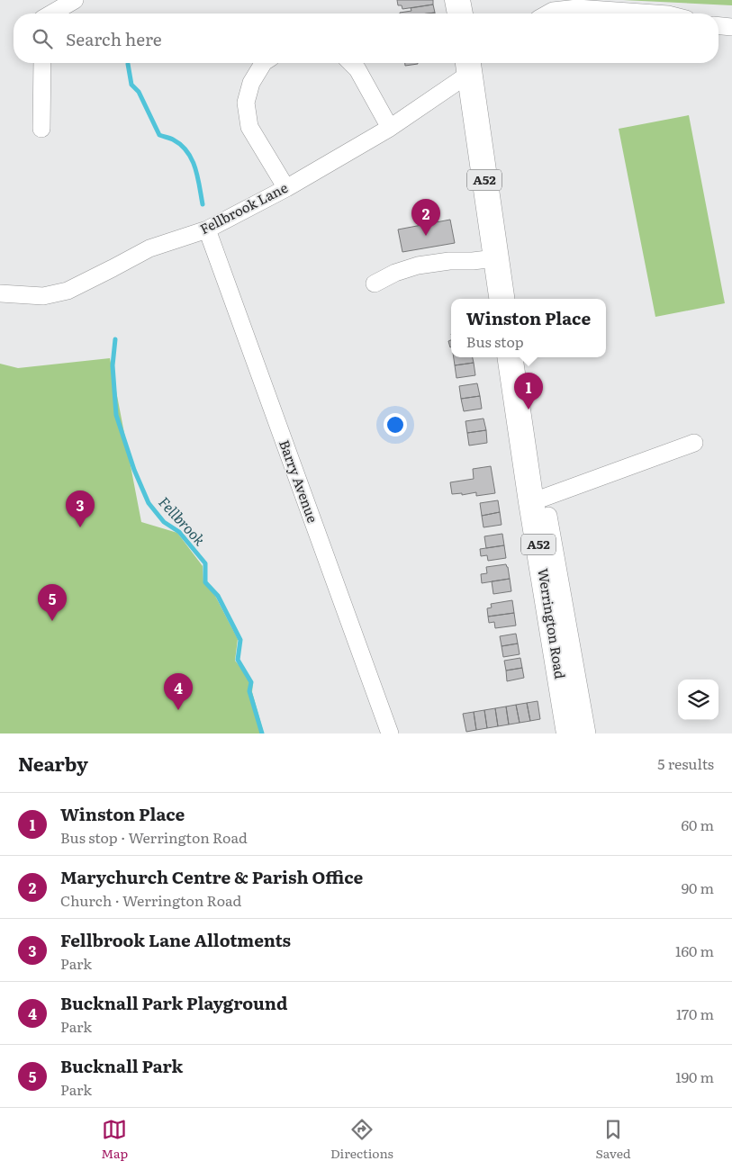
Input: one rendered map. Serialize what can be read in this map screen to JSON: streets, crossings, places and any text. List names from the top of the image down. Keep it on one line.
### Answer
{"streets":{"highway":["A52","Werrington Road"],"street":["Fellbrook Lane","Barry Avenue"]},"crossings":[["Fellbrook Lane","Barry Avenue"]],"water":["Fellbrook"],"page":{"search":"Search here","pins":["2","1","3","5","4"],"popup":["Winston Place","Bus stop"],"heading":["Nearby","5 results"],"list":[{"mark":"1","name":"Winston Place","note":"Bus stop · Werrington Road","value":"60 m"},{"mark":"2","name":"Marychurch Centre & Parish Office","note":"Church · Werrington Road","value":"90 m"},{"mark":"3","name":"Fellbrook Lane Allotments","note":"Park","value":"160 m"},{"mark":"4","name":"Bucknall Park Playground","note":"Park","value":"170 m"},{"mark":"5","name":"Bucknall Park","note":"Park","value":"190 m"}],"nav":["Map","Directions","Saved"]}}
